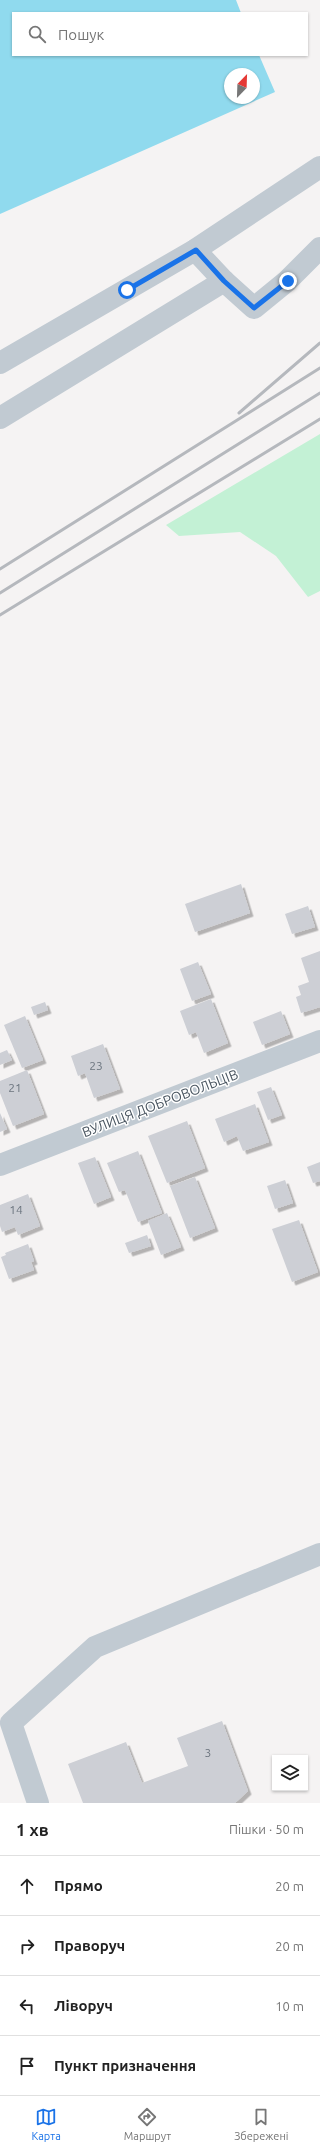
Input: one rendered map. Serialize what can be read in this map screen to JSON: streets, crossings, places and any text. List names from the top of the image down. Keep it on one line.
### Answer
{"streets":{"street":["ВУЛИЦЯ ДОБРОВОЛЬЦІВ"]},"house_numbers":["23","21","14","3"],"north":"top right","page":{"search":"Пошук","heading":["1 хв","Пішки · 50 m"],"list":[["Прямо","20 m"],["Праворуч","20 m"],["Ліворуч","10 m"],"Пункт призначення"],"nav":["Карта","Маршрут","Збережені"]}}
